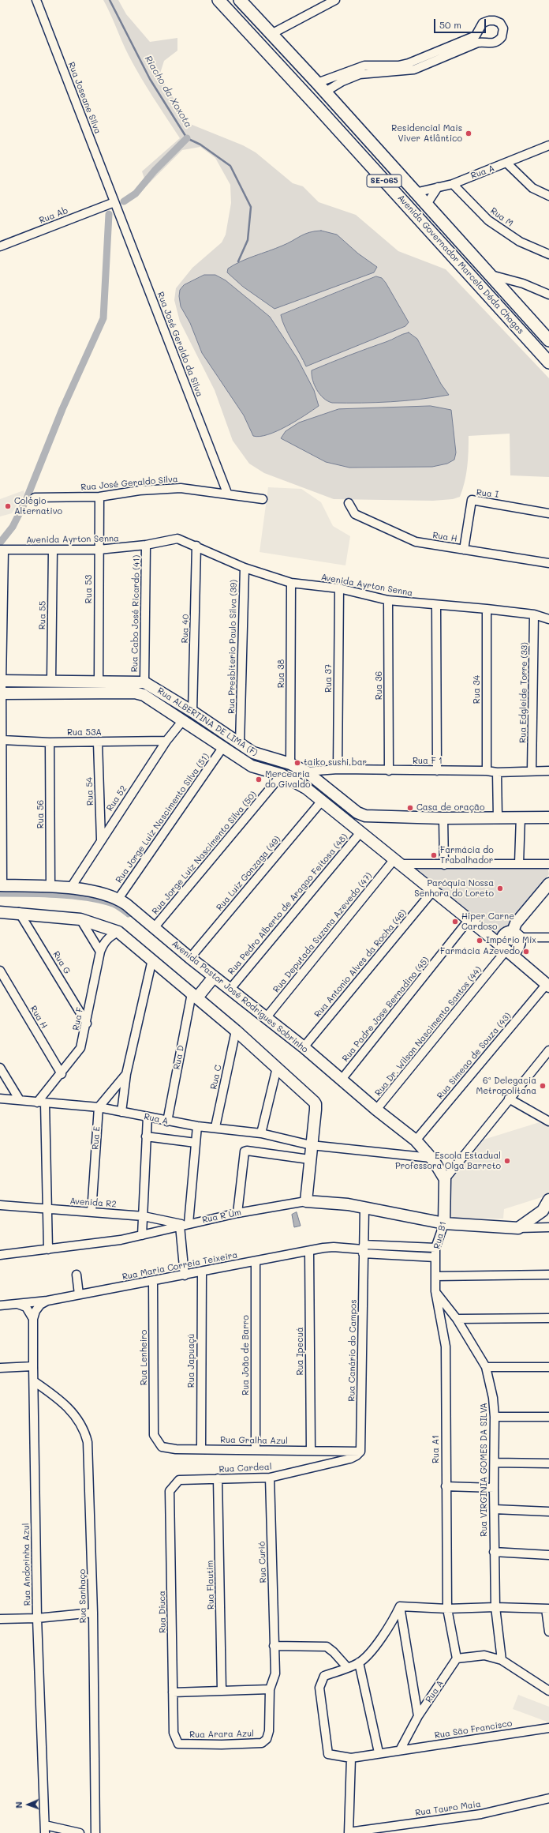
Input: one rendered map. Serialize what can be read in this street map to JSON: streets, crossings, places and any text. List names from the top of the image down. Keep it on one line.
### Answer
{"streets":{"main road":["SE-065","Avenida Governador Marcelo Déda Chagas"],"street":["Rua Joseane Silva","Rua A","Rua Ab","Rua M","Rua José Geraldo da Silva","Rua José Geraldo Silva","Rua I","Rua H","Avenida Ayrton Senna","Rua 53","Rua Cabo José Ricardo (41)","Rua 55","Rua 40","Rua Presbiterio Paulo Silva (39)","Rua 38","Rua 37","Rua 36","Rua 34","Rua Edgleide Torre (33)","Rua ALBERTINA DE LIMA (F)","Rua 53A","Rua F 1","Rua 54","Rua 52","Rua 56","Rua Jorge Luiz Nascimento Silva (51)","Rua Jorge Luiz Nascimento Silva (50)","Rua Luiz Gonzaga (49)","Rua Pedro Alberto de Aragao Feitosa (48)","Rua Deputada Suzana Azevedo (47)","Rua G","Rua Antonio Alves da Rocha (46)","Avenida Pastor José Rodrigues Sobrinho","Rua Padre Jose Bernadino (45)","Rua F","Rua Dr. Wilson Nascimento Santos (44)","Rua Simeao de Souza (43)","Rua D","Rua C","Rua E","Avenida R2","Rua R Um","Rua B1","Rua Maria Correia Teixeira","Rua Canário do Campos","Rua Ipecuá","Rua João de Barro","Rua Lenheiro","Rua Japuaçú","Rua Gralha Azul","Rua A1","Rua Cardeal","Rua VIRGINIA GOMES DA SILVA","Rua Curió","Rua Andorinha Azul","Rua Flautim","Rua Sanhaço","Rua Diuca","Rua São Francisco","Rua Arara Azul","Rua Tauro Maia"]},"crossings":[["Rua Joseane Silva","Rua Ab"],["Rua Joseane Silva","Rua José Geraldo da Silva"],["Rua A","Rua M"],["Rua A","Avenida Governador Marcelo Déda Chagas"],["Rua A","Avenida Pastor José Rodrigues Sobrinho"],["Rua A","Rua F"],["Rua A","Rua D"],["Rua A","Rua C"],["Rua A","Rua E"],["Rua A","Rua A1"],["Rua A","Rua São Francisco"],["Rua Ab","Rua José Geraldo da Silva"],["Rua José Geraldo da Silva","Rua José Geraldo Silva"],["Rua José Geraldo Silva","Rua 53"],["Rua I","Rua H"],["Rua H","Rua F"],["Avenida Ayrton Senna","Rua 53"],["Avenida Ayrton Senna","Rua Cabo José Ricardo (41)"],["Avenida Ayrton Senna","Rua 55"],["Avenida Ayrton Senna","Rua 40"],["Avenida Ayrton Senna","Rua Presbiterio Paulo Silva (39)"],["Avenida Ayrton Senna","Rua 38"],["Avenida Ayrton Senna","Rua 37"],["Avenida Ayrton Senna","Rua 36"],["Avenida Ayrton Senna","Rua 34"],["Avenida Ayrton Senna","Rua Edgleide Torre (33)"],["Rua 53","Rua ALBERTINA DE LIMA (F)"],["Rua Cabo José Ricardo (41)","Rua ALBERTINA DE LIMA (F)"],["Rua 55","Rua ALBERTINA DE LIMA (F)"],["Rua 40","Rua ALBERTINA DE LIMA (F)"],["Rua Presbiterio Paulo Silva (39)","Rua ALBERTINA DE LIMA (F)"],["Rua 38","Rua ALBERTINA DE LIMA (F)"],["Rua 37","Rua F 1"],["Rua 36","Rua F 1"],["Rua 34","Rua F 1"],["Rua Edgleide Torre (33)","Rua F 1"],["Rua ALBERTINA DE LIMA (F)","Rua F 1"],["Rua 53A","Rua 54"],["Rua 53A","Rua 52"],["Rua 53A","Rua 56"],["Rua 54","Rua 52"],["Rua 52","Avenida Pastor José Rodrigues Sobrinho"],["Rua 56","Avenida Pastor José Rodrigues Sobrinho"],["Rua Jorge Luiz Nascimento Silva (51)","Avenida Pastor José Rodrigues Sobrinho"],["Rua Jorge Luiz Nascimento Silva (50)","Avenida Pastor José Rodrigues Sobrinho"],["Rua Luiz Gonzaga (49)","Avenida Pastor José Rodrigues Sobrinho"],["Rua Pedro Alberto de Aragao Feitosa (48)","Avenida Pastor José Rodrigues Sobrinho"],["Rua Deputada Suzana Azevedo (47)","Avenida Pastor José Rodrigues Sobrinho"],["Rua G","Rua F"],["Rua Antonio Alves da Rocha (46)","Avenida Pastor José Rodrigues Sobrinho"],["Avenida Pastor José Rodrigues Sobrinho","Rua Padre Jose Bernadino (45)"],["Avenida Pastor José Rodrigues Sobrinho","Rua Dr. Wilson Nascimento Santos (44)"],["Avenida Pastor José Rodrigues Sobrinho","Rua Simeao de Souza (43)"],["Avenida Pastor José Rodrigues Sobrinho","Rua B1"],["Rua E","Avenida R2"],["Avenida R2","Rua R Um"],["Rua R Um","Rua B1"],["Rua R Um","Rua Canário do Campos"],["Rua B1","Rua Maria Correia Teixeira"],["Rua B1","Rua A1"],["Rua B1","Rua VIRGINIA GOMES DA SILVA"],["Rua Maria Correia Teixeira","Rua Canário do Campos"],["Rua Maria Correia Teixeira","Rua Ipecuá"],["Rua Maria Correia Teixeira","Rua João de Barro"],["Rua Maria Correia Teixeira","Rua Lenheiro"],["Rua Maria Correia Teixeira","Rua Japuaçú"],["Rua Maria Correia Teixeira","Rua Andorinha Azul"],["Rua Canário do Campos","Rua Gralha Azul"],["Rua Canário do Campos","Rua Cardeal"],["Rua Ipecuá","Rua Gralha Azul"],["Rua João de Barro","Rua Gralha Azul"],["Rua Lenheiro","Rua Gralha Azul"],["Rua Japuaçú","Rua Gralha Azul"],["Rua Gralha Azul","Rua Cardeal"],["Rua A1","Rua VIRGINIA GOMES DA SILVA"],["Rua Cardeal","Rua Curió"],["Rua Cardeal","Rua Flautim"],["Rua Cardeal","Rua Diuca"],["Rua Curió","Rua Arara Azul"],["Rua Andorinha Azul","Rua Sanhaço"],["Rua Diuca","Rua Arara Azul"]],"water":["Riacho da Xoxota"],"places":["Residencial Mais Viver Atlântico","Colégio Alternativo","taiko sushi bar","Mercearia do Givaldo","Casa de oração","Farmácia do Trabalhador","Paróquia Nossa Senhora do Loreto","Hiper Carne Cardoso","Império Mix","Farmácia Azevedo","6ª Delegacia Metropolitana","Escola Estadual Professora Olga Barreto"],"scale_bar":"50 m","north":"left"}
